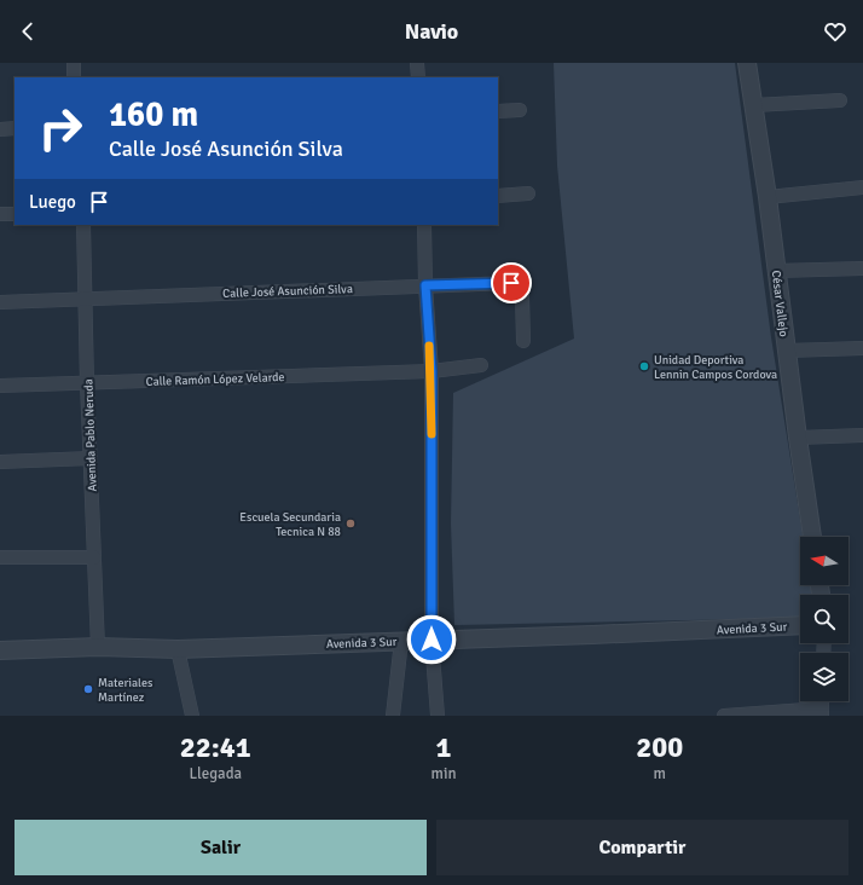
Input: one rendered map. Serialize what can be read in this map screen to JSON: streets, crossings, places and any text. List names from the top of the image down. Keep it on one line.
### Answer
{"streets":{"street":["Calle José Asunción Silva","César Vallejo","Calle Ramón López Velarde","Avenida Pablo Neruda","Avenida 3 Sur"]},"crossings":[["Calle José Asunción Silva","Avenida Pablo Neruda"],["Calle Ramón López Velarde","Avenida Pablo Neruda"],["Avenida Pablo Neruda","Avenida 3 Sur"]],"places":["Unidad Deportiva Lennin Campos Cordova","Escuela Secundaria Tecnica N 88","Materiales Martínez"],"north":"left","page":{"header":"Navio","turn":["160 m","Calle José Asunción Silva"],"then":"Luego","eta":["22:41","Llegada","1","min","200","m"],"buttons":["Salir","Compartir"]}}
